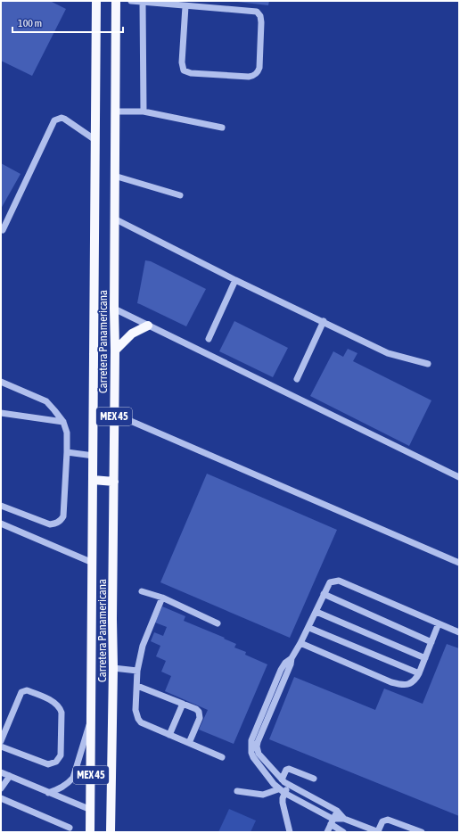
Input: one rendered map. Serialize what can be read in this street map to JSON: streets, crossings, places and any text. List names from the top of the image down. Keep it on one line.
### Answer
{"streets":{"main road":["Carretera Panamericana","MEX 45"]},"scale_bar":"100 m"}
